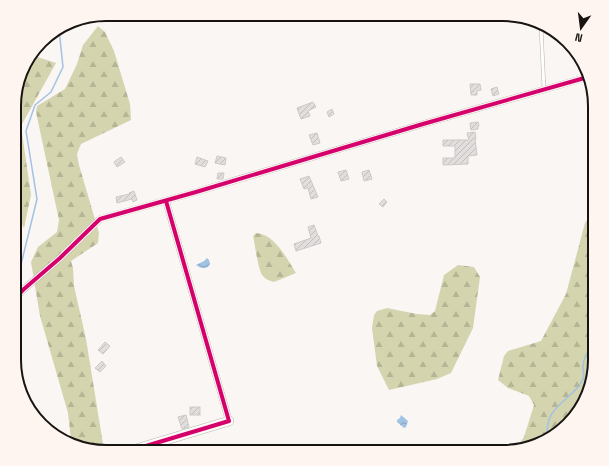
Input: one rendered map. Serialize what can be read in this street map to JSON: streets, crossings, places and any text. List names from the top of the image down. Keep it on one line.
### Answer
{"north":"bottom"}
